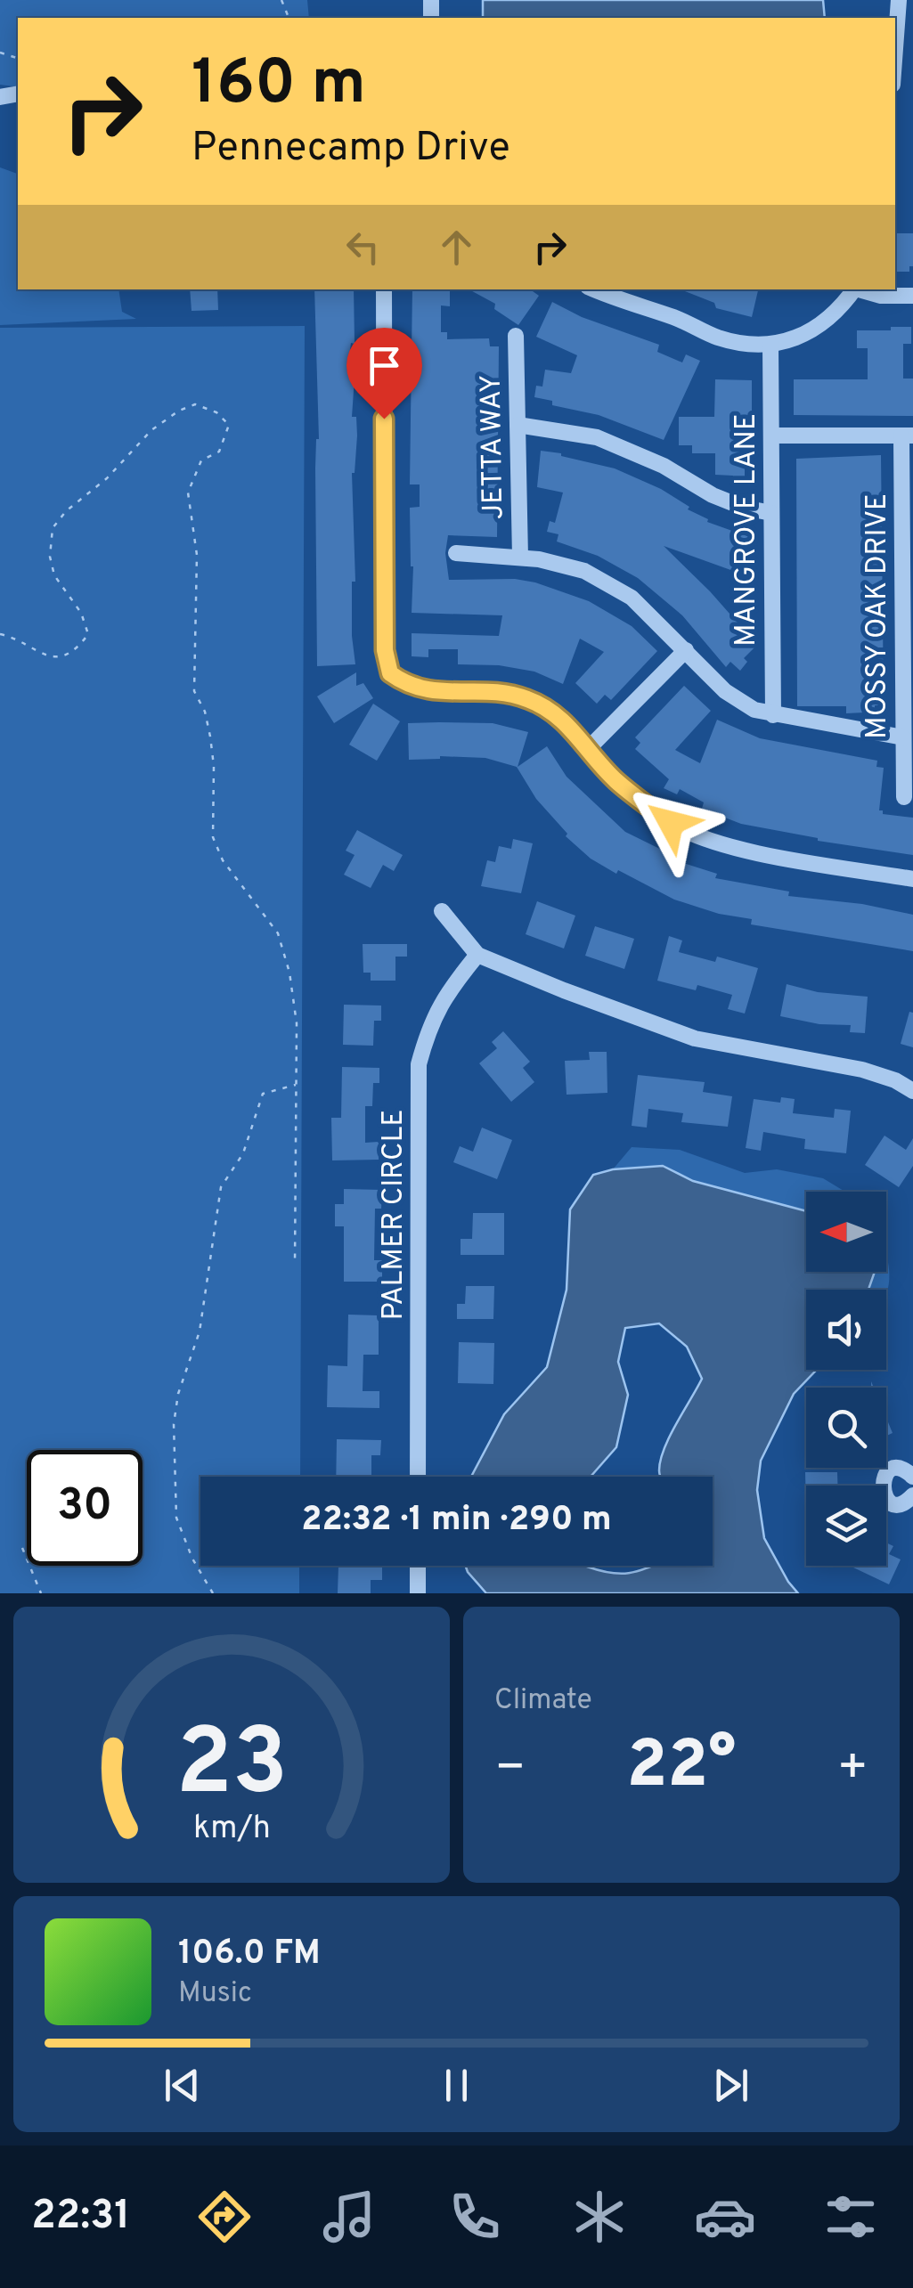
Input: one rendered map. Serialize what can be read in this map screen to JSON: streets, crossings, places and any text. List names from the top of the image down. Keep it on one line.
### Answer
{"streets":{"street":["JETTA WAY","MANGROVE LANE","MOSSY OAK DRIVE","PALMER CIRCLE"]},"north":"left","page":{"turn":["160 m","Pennecamp Drive"],"limit":"30","trip":"22:32 · 1 min · 290 m","tile":"Climate","heat":["−","22°","+"],"song":["106.0 FM","Music"],"tabs":"22:31","gauge":["23","km/h"]}}
